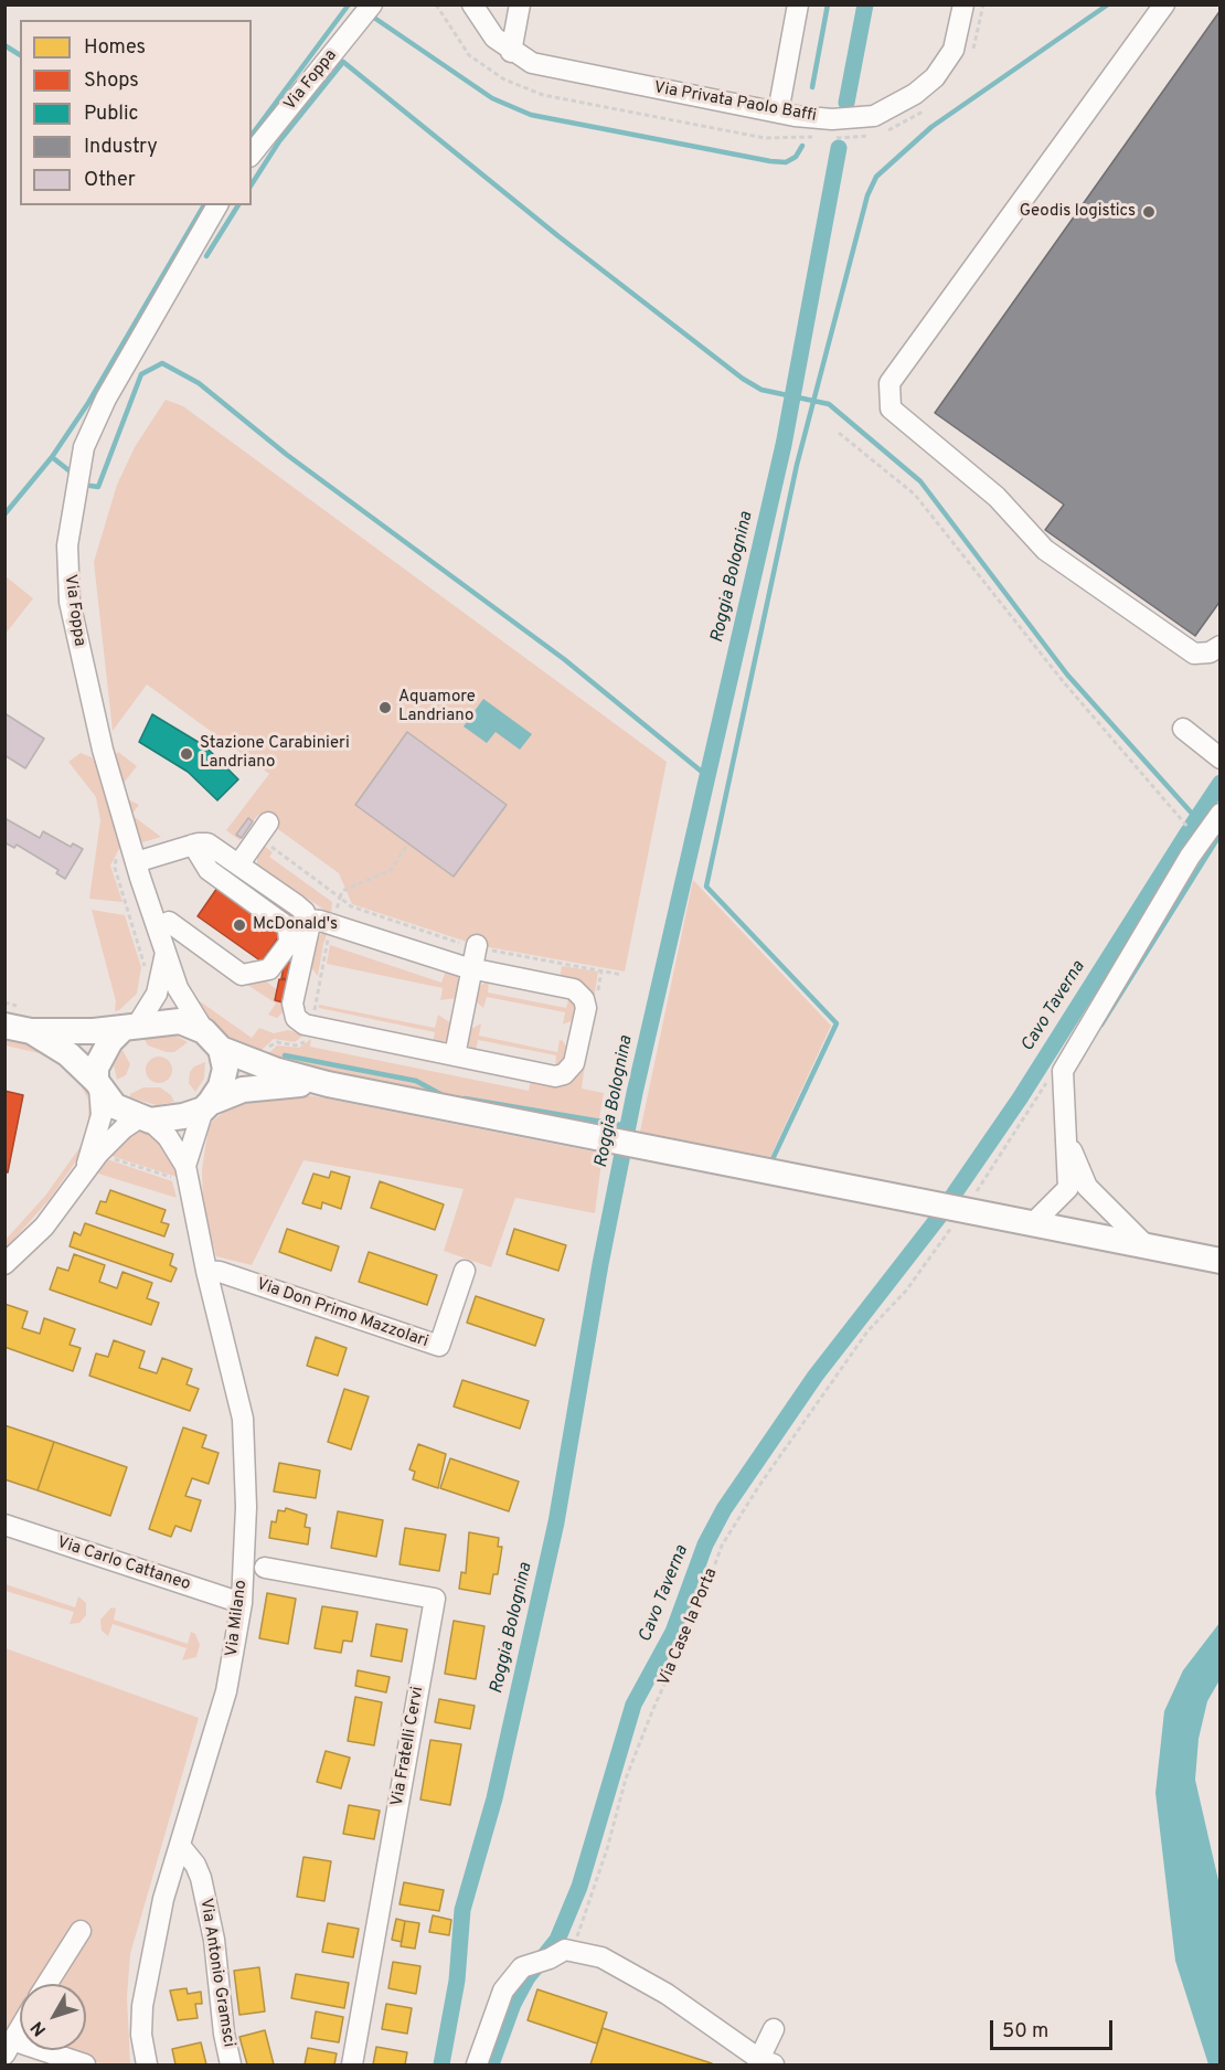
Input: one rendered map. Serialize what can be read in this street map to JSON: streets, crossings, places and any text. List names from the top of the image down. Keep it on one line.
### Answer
{"streets":{"street":["Via Foppa","Via Privata Paolo Baffi","Via Don Primo Mazzolari","Via Carlo Cattaneo","Via Milano","Via Fratelli Cervi","Via Antonio Gramsci"],"path":["Via Case la Porta"]},"crossings":[["Via Foppa","Via Milano"],["Via Don Primo Mazzolari","Via Milano"],["Via Carlo Cattaneo","Via Milano"],["Via Milano","Via Antonio Gramsci"]],"water":["Roggia Bolognina","Cavo Taverna"],"places":["Geodis logistics","Aquamore Landriano","Stazione Carabinieri Landriano","McDonald's"],"legend":["Homes","Shops","Public","Industry","Other"],"scale_bar":"50 m","north":"bottom left"}
